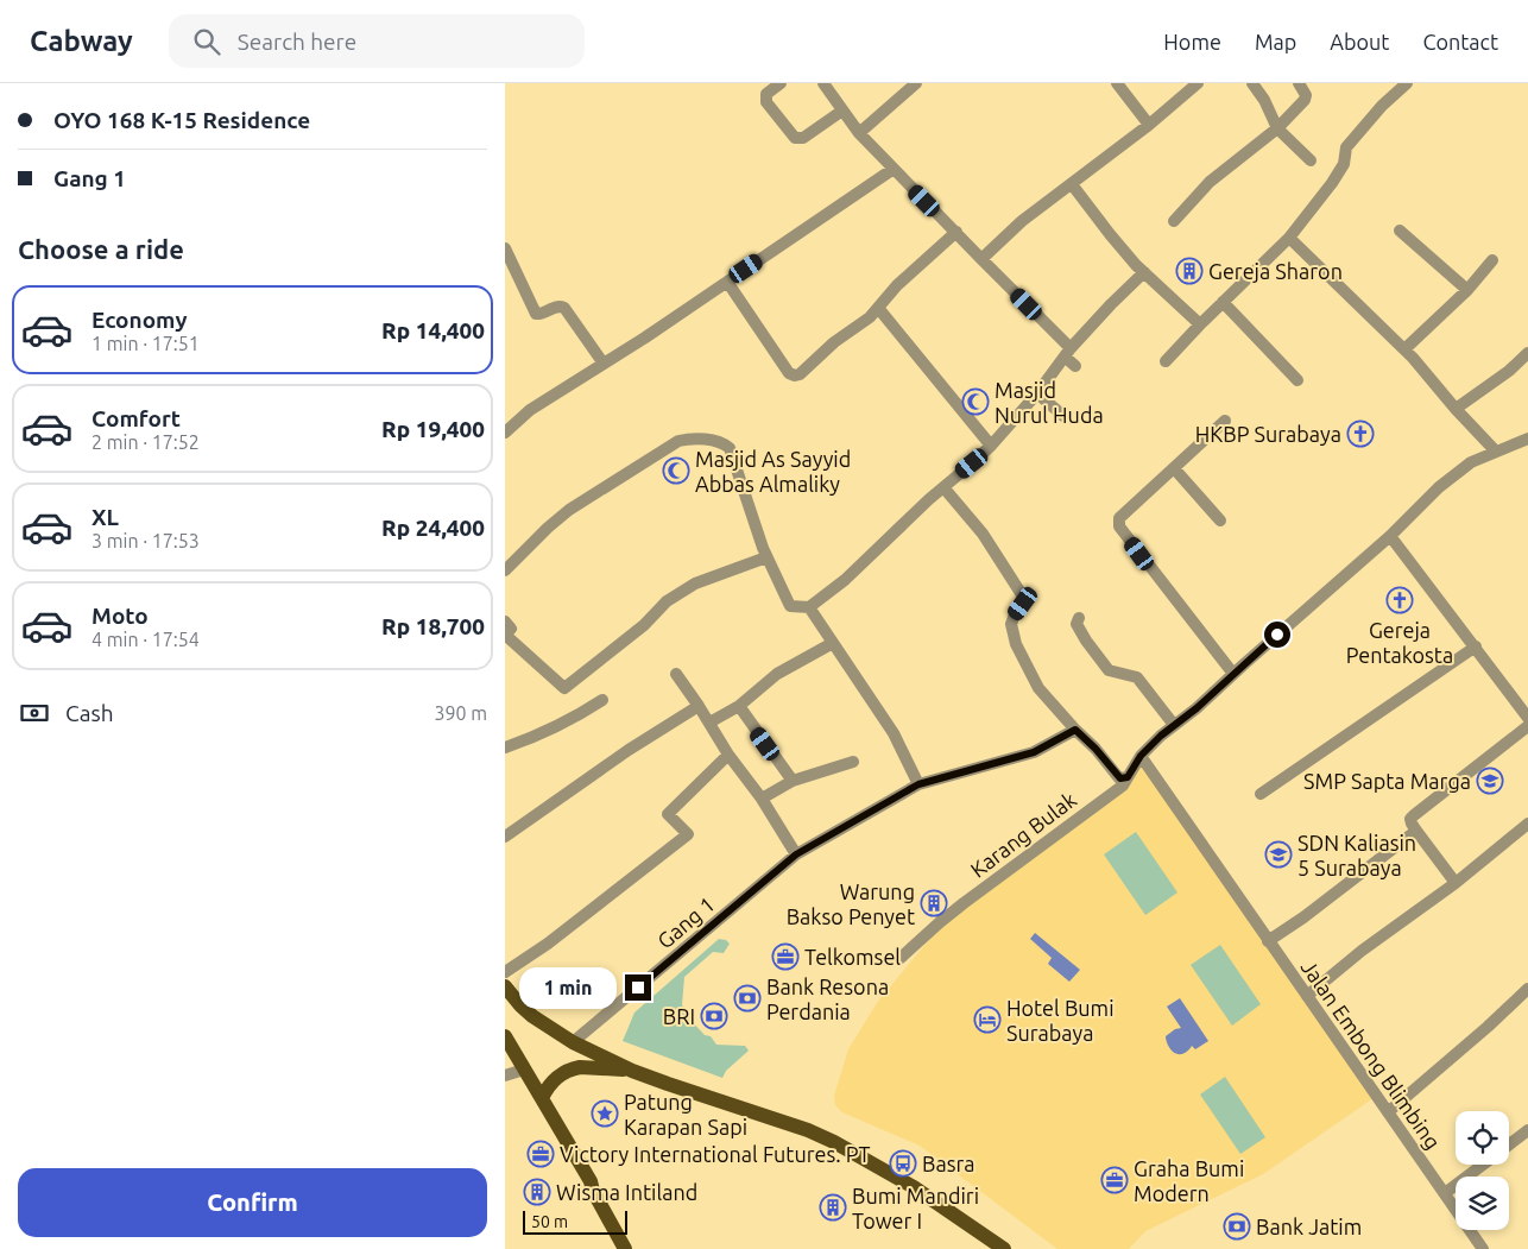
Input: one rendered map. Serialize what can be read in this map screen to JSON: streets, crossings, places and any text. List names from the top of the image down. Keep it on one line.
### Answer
{"streets":{"street":["Karang Bulak","Gang 1","Jalan Embong Blimbing"]},"crossings":[["Karang Bulak","Jalan Embong Blimbing"]],"places":{"building":["Gereja Sharon","Warung Bakso Penyet","Wisma Intiland","Bumi Mandiri Tower I"],"mosque":["Masjid Nurul Huda","Masjid As Sayyid Abbas Almaliky"],"church":["HKBP Surabaya","Gereja Pentakosta"],"school or university":["SMP Sapta Marga","SDN Kaliasin 5 Surabaya"],"office":["Telkomsel","Victory International Futures. PT","Graha Bumi Modern"],"bank":["Bank Resona Perdania","BRI","Bank Jatim"],"hotel":["Hotel Bumi Surabaya"],"place":["Patung Karapan Sapi"],"bus stop":["Basra"]},"scale_bar":"50 m","page":{"header":"Cabway","search":"Search here","nav":["Home","Map","About","Contact"],"banner":["OYO 168 K-15 Residence","Gang 1"],"heading":"Choose a ride","list":[{"name":"Economy","note":"1 min · 17:51","value":"Rp 14,400"},{"name":"Comfort","note":"2 min · 17:52","value":"Rp 19,400"},{"name":"XL","note":"3 min · 17:53","value":"Rp 24,400"},{"name":"Moto","note":"4 min · 17:54","value":"Rp 18,700"}],"pay":["Cash","390 m"],"bubble":"1 min","buttons":"Confirm","scale":"50 m"}}
